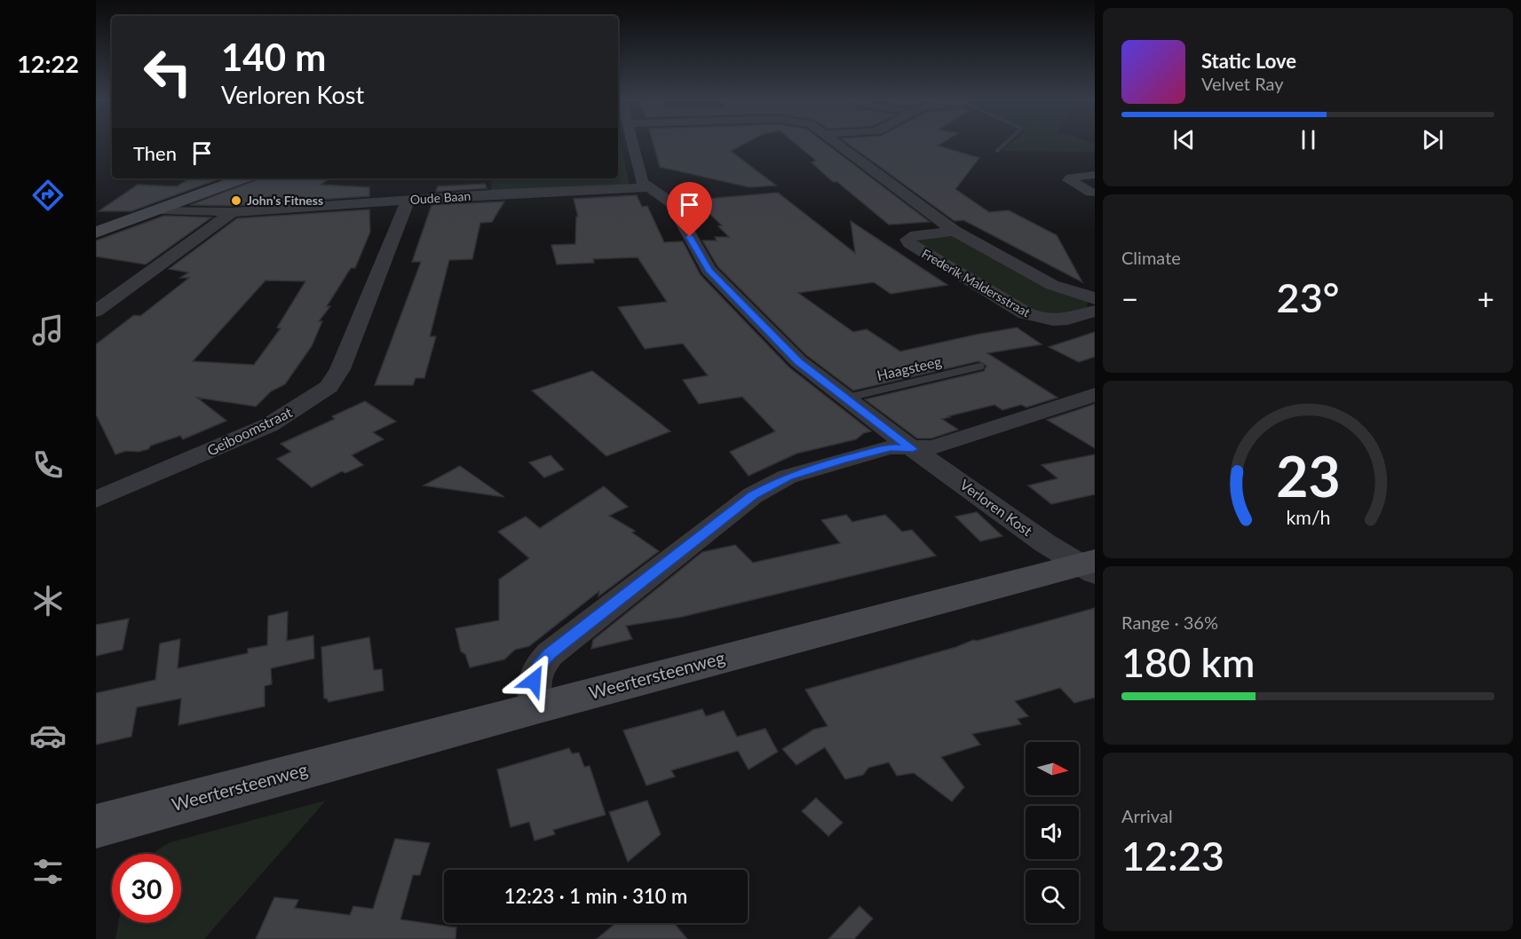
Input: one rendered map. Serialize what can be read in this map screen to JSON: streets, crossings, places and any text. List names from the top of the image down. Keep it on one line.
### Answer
{"streets":{"main road":["Weertersteenweg"],"street":["Oude Baan","Frederik Maldersstraat","Geiboomstraat","Verloren Kost"],"lane":["Haagsteeg"]},"crossings":[["Oude Baan","Geiboomstraat"],["Oude Baan","Verloren Kost"],["Haagsteeg","Verloren Kost"],["Verloren Kost","Weertersteenweg"]],"places":["John's Fitness"],"north":"right","page":{"tabs":"12:22","turn":["140 m","Verloren Kost"],"song":["Static Love","Velvet Ray"],"then":"Then","tile":["Climate",["Range · 36%","180 km"],["Arrival","12:23"]],"heat":["−","23°","+"],"limit":"30","trip":"12:23 · 1 min · 310 m","gauge":["23","km/h"]}}
